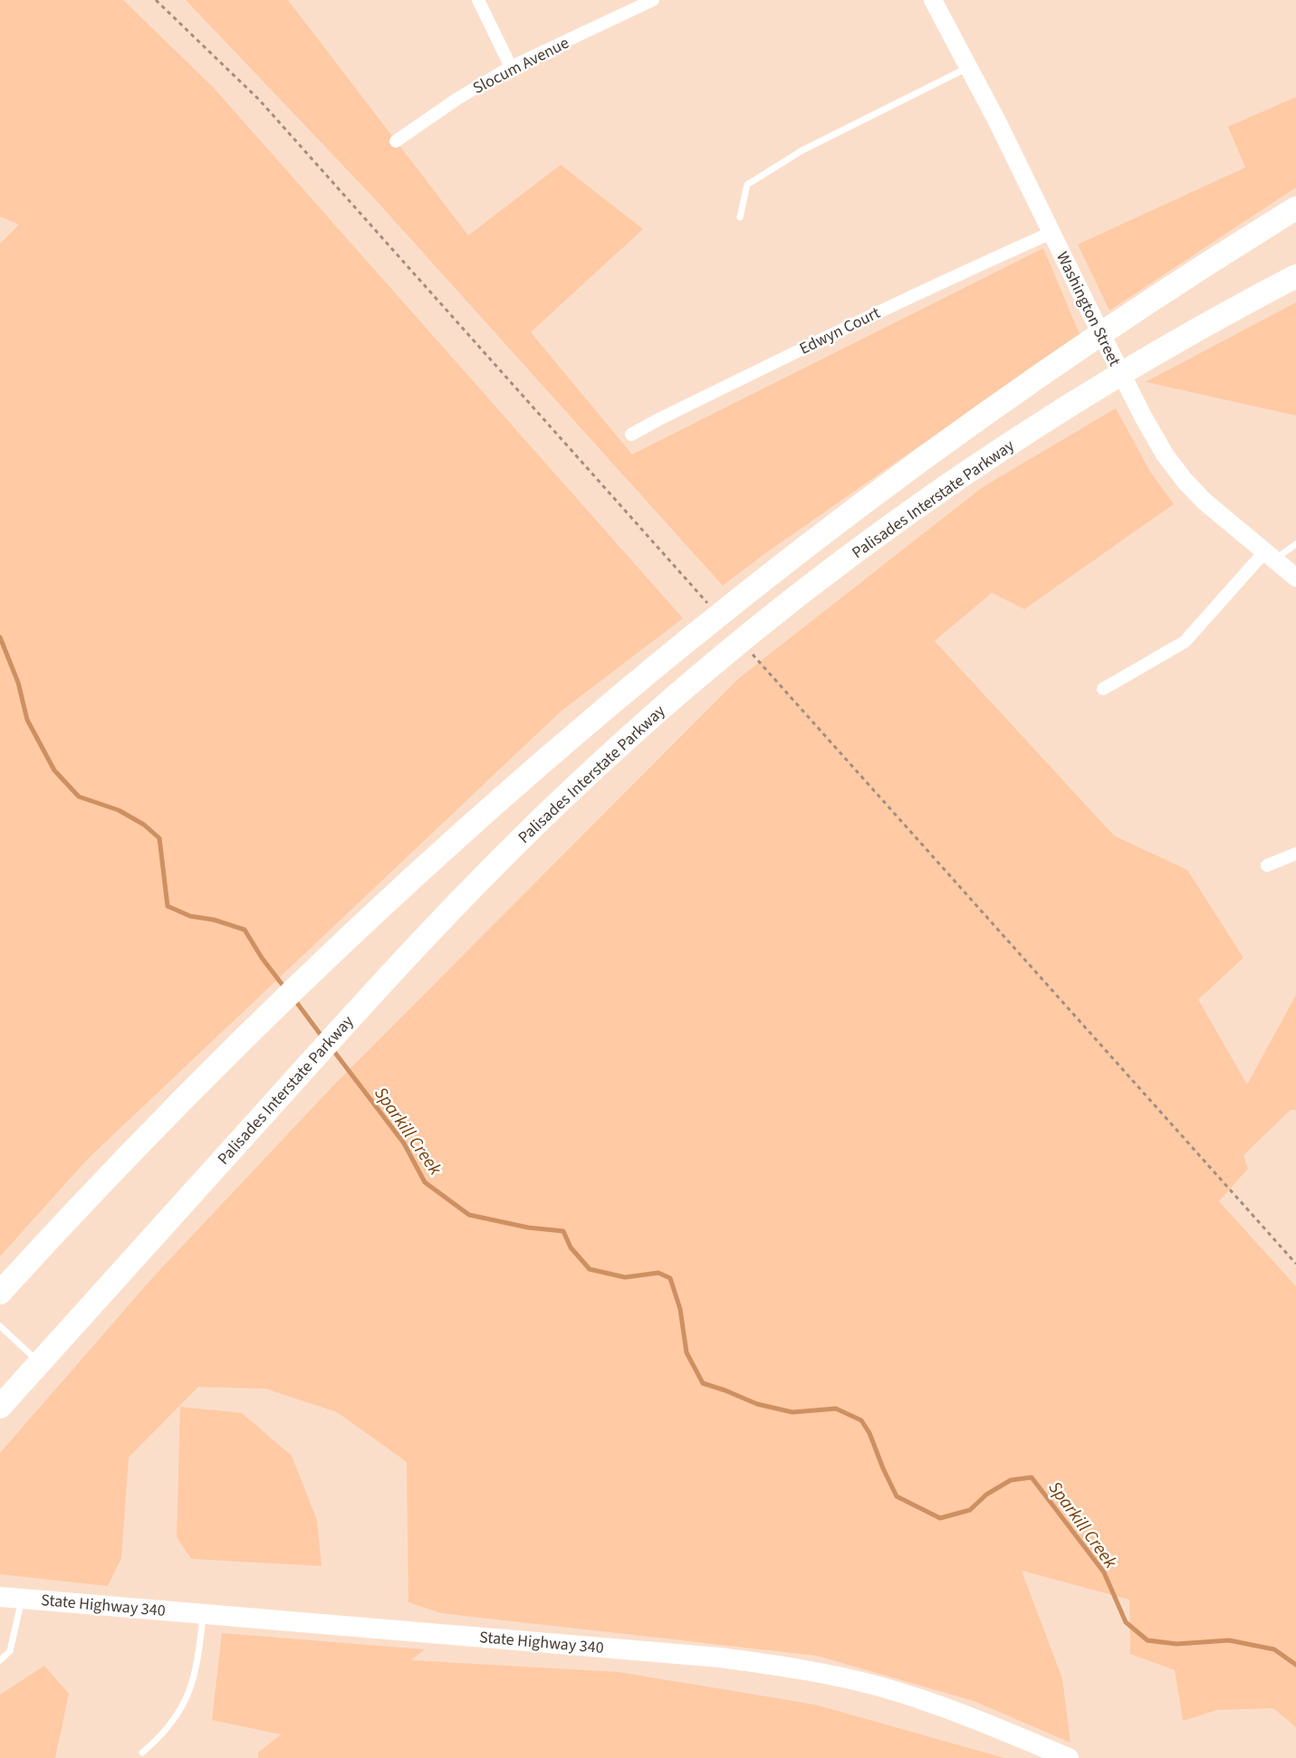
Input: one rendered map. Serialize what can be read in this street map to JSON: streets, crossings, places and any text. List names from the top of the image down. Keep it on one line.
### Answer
{"streets":{"highway":["Palisades Interstate Parkway"],"main road":["Washington Street","State Highway 340"],"street":["Slocum Avenue","Edwyn Court"]},"crossings":[["Washington Street","Edwyn Court"]],"water":["Sparkill Creek"]}
